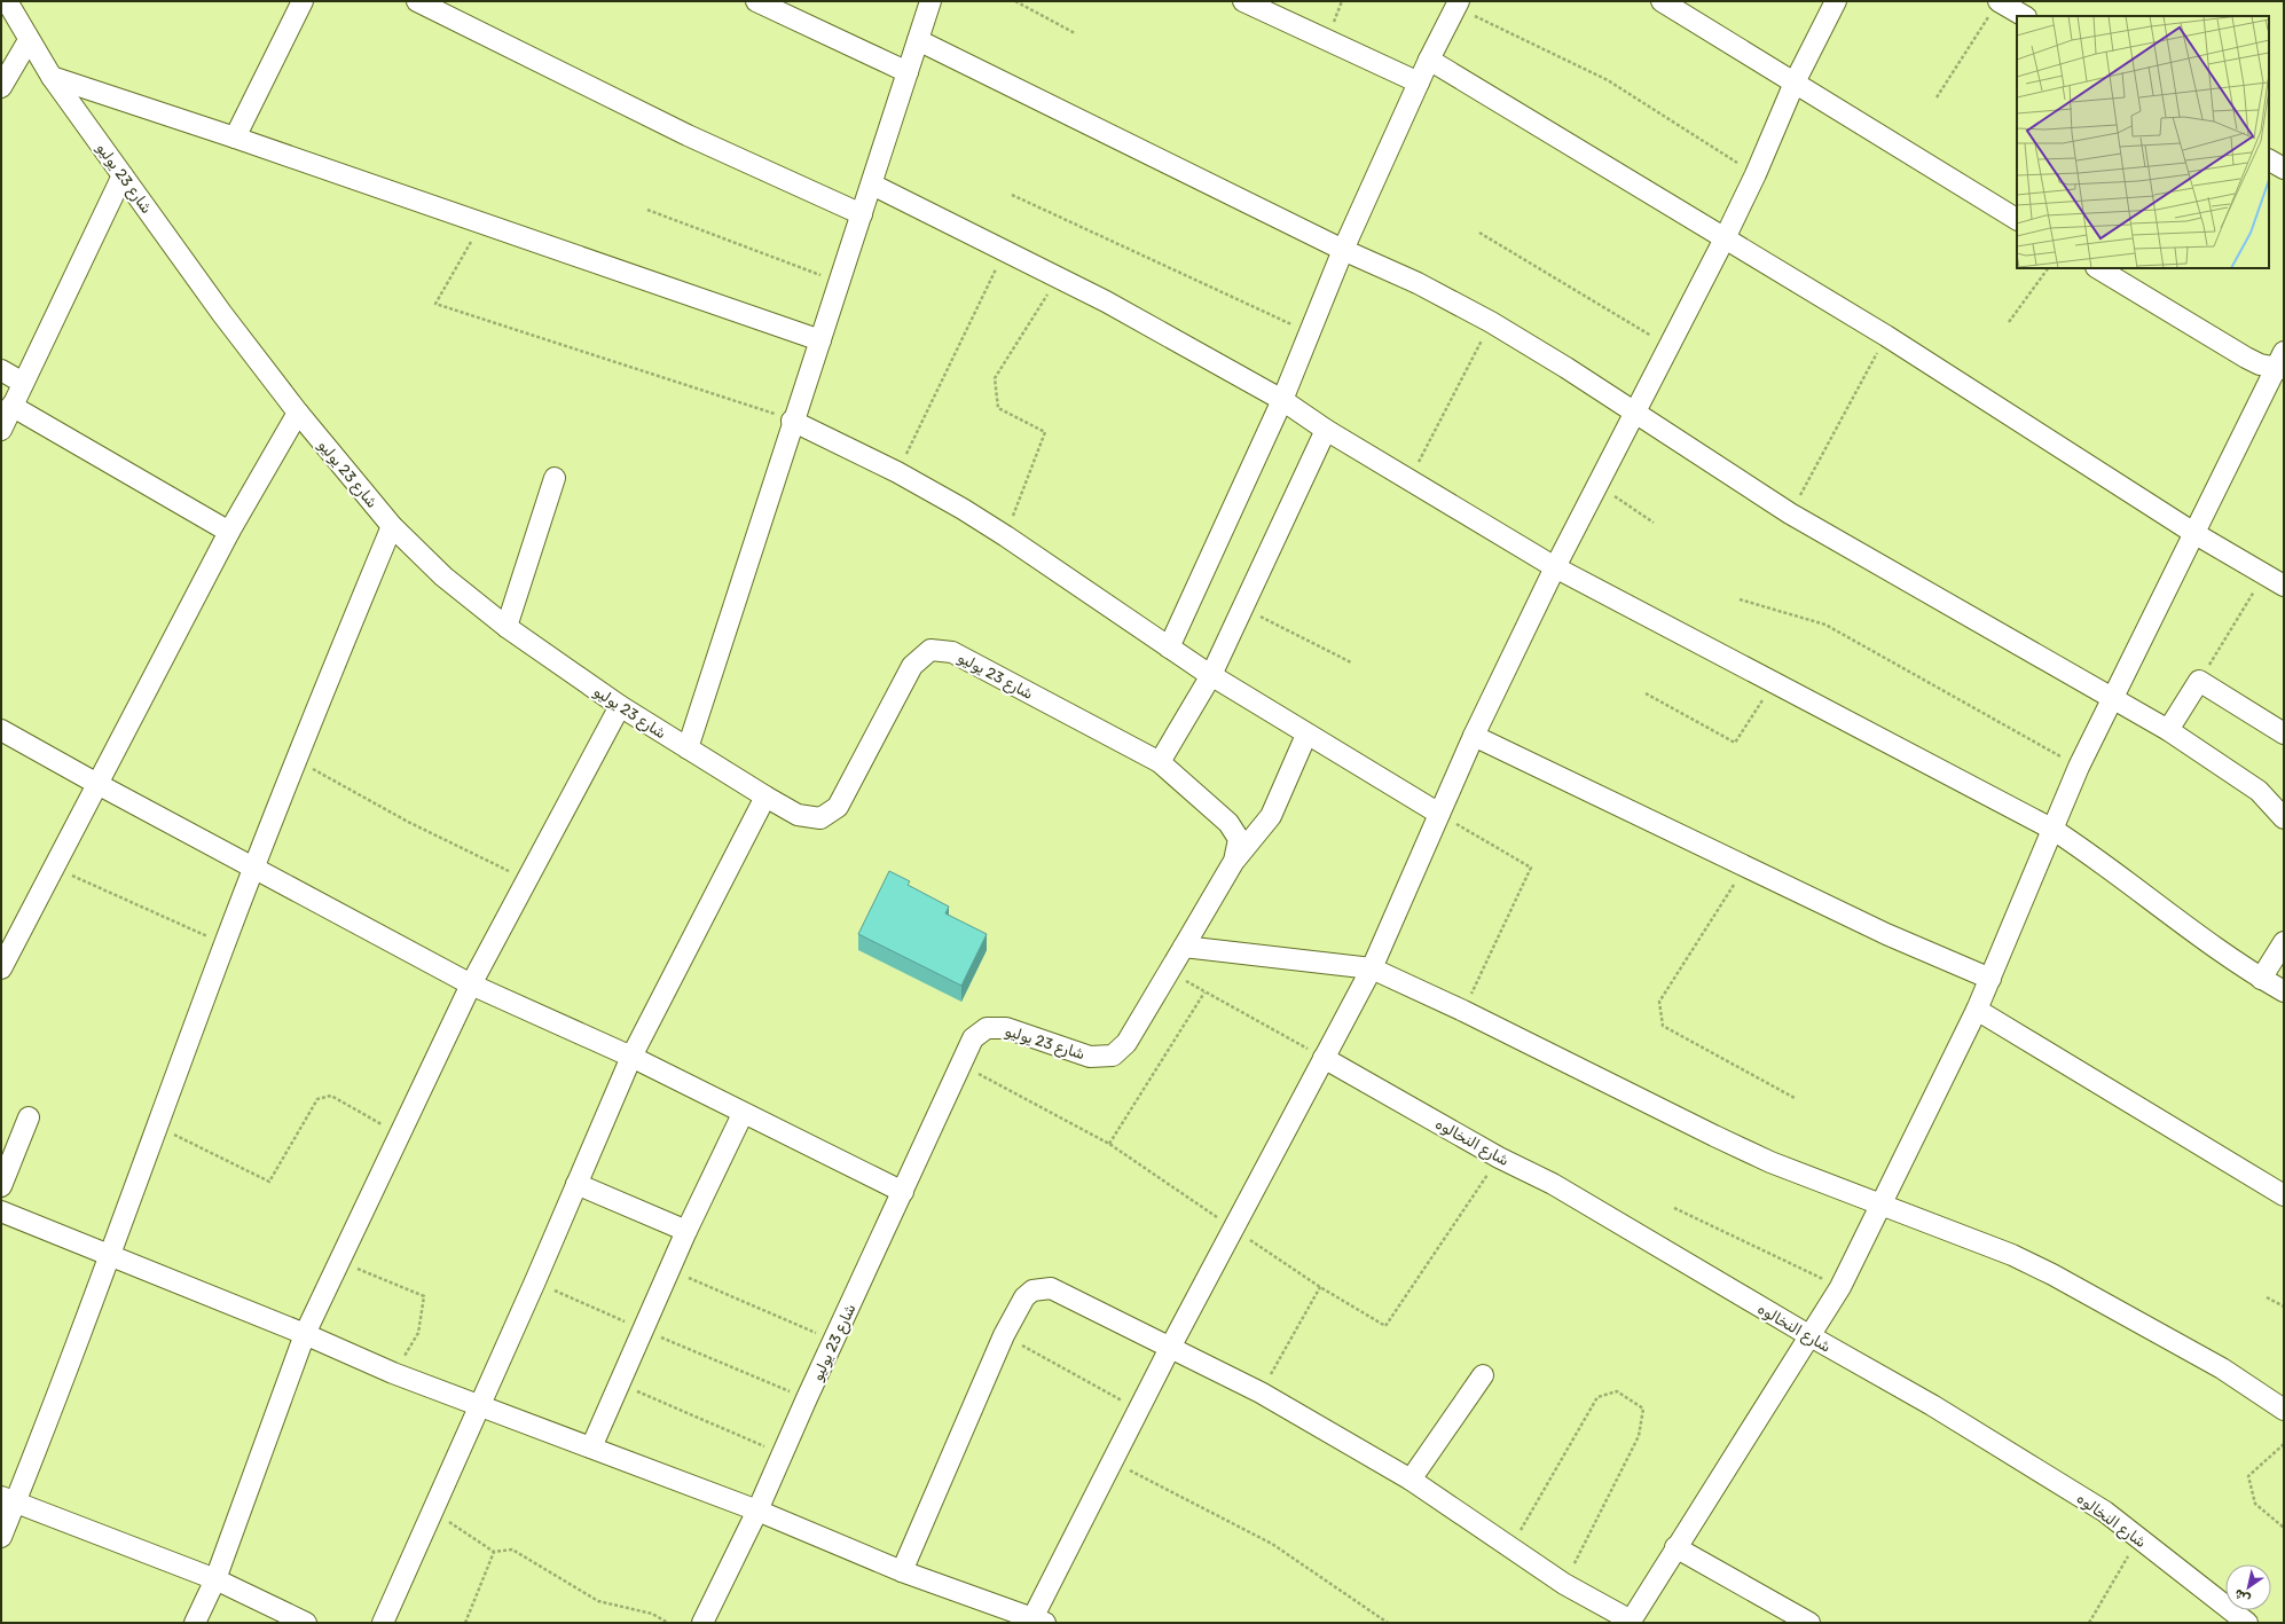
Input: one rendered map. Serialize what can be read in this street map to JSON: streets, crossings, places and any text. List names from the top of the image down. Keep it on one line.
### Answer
{"streets":{"street":["شارع 23 يوليو","شارع النخالوه"]},"north":"bottom left"}
